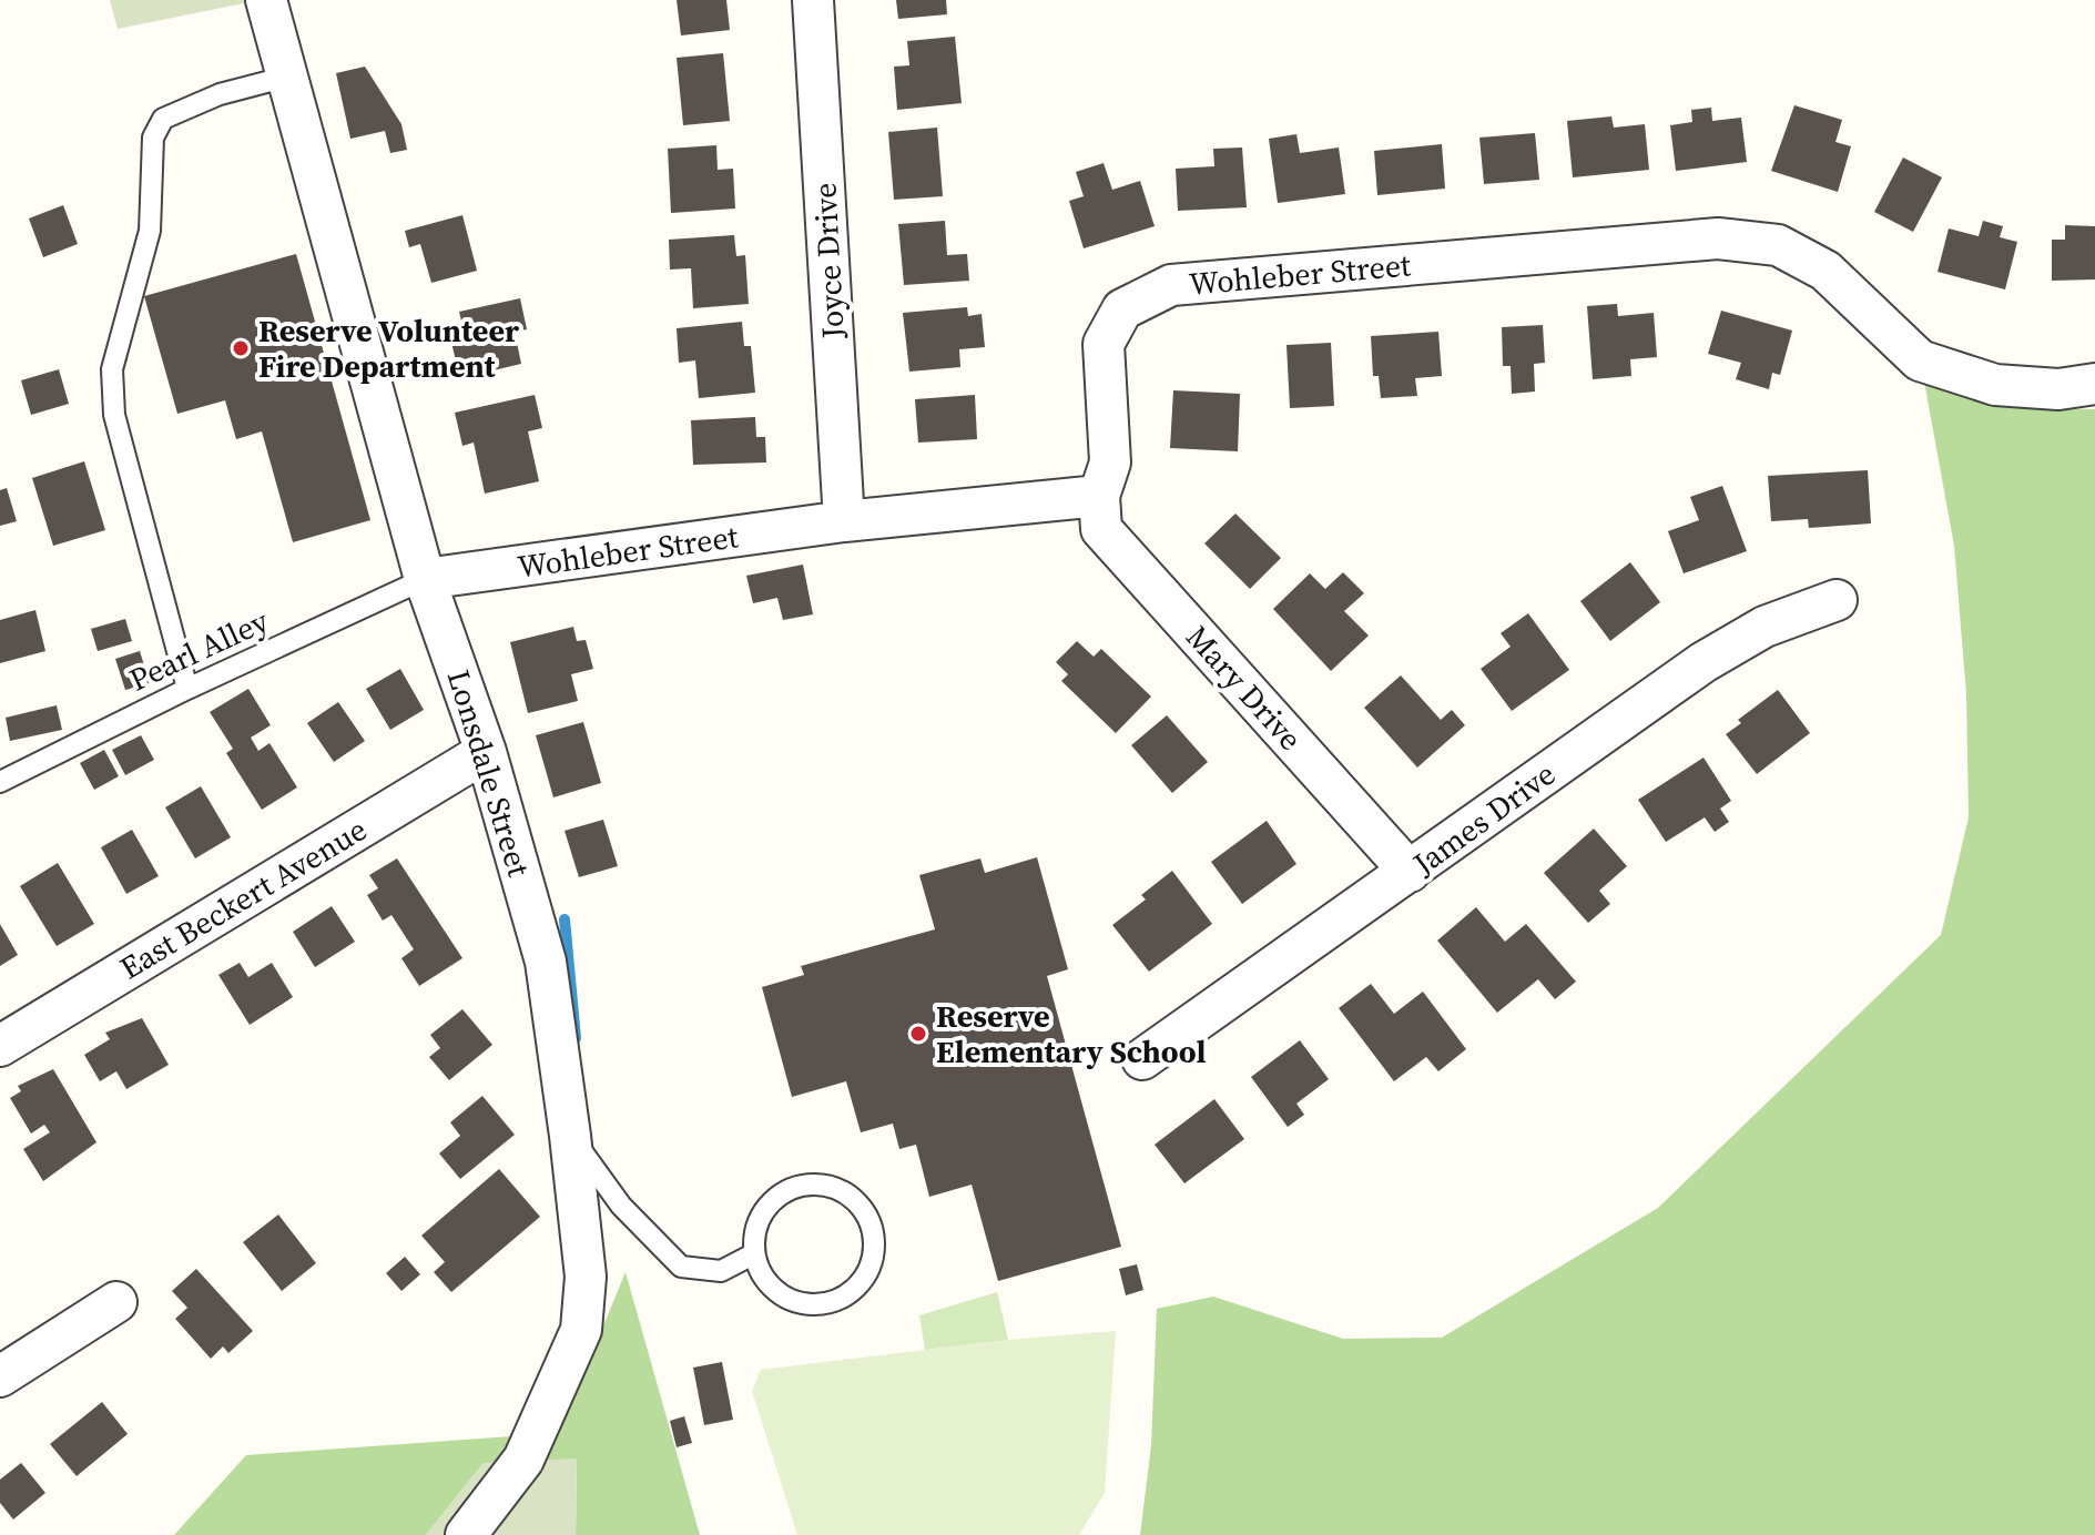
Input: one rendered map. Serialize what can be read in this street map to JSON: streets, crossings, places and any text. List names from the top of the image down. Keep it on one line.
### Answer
{"streets":{"street":["Joyce Drive","Wohleber Street","Mary Drive","Lonsdale Street","James Drive","East Beckert Avenue"],"lane":["Pearl Alley"]},"crossings":[["Joyce Drive","Wohleber Street"],["Wohleber Street","Pearl Alley"],["Wohleber Street","Mary Drive"],["Wohleber Street","Lonsdale Street"],["Pearl Alley","Lonsdale Street"],["Mary Drive","James Drive"],["Lonsdale Street","East Beckert Avenue"]],"places":["Reserve Volunteer Fire Department","Reserve Elementary School"]}
